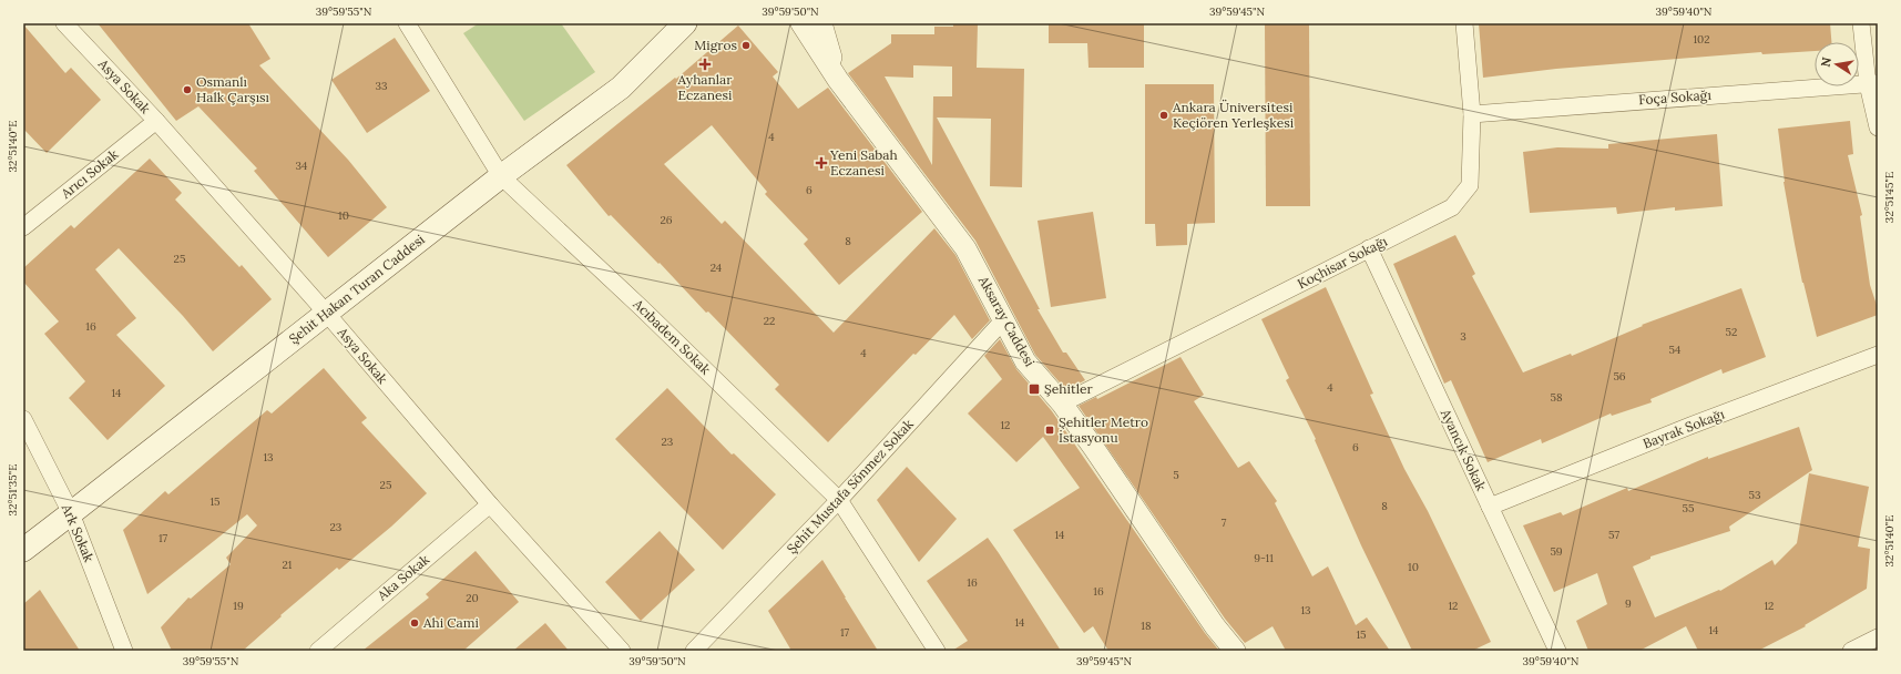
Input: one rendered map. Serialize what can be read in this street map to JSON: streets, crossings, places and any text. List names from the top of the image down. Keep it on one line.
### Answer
{"streets":{"main road":["Şehit Hakan Turan Caddesi"],"street":["Asya Sokak","Foça Sokağı","Arıcı Sokak","Koçhisar Sokağı","Aksaray Caddesi","Acıbadem Sokak","Bayrak Sokağı","Ayancık Sokak","Şehit Mustafa Sönmez Sokak","Ark Sokak","Aka Sokak"]},"crossings":[["Asya Sokak","Arıcı Sokak"],["Asya Sokak","Şehit Hakan Turan Caddesi"],["Asya Sokak","Aka Sokak"],["Foça Sokağı","Koçhisar Sokağı"],["Koçhisar Sokağı","Aksaray Caddesi"],["Koçhisar Sokağı","Ayancık Sokak"],["Şehit Hakan Turan Caddesi","Acıbadem Sokak"],["Şehit Hakan Turan Caddesi","Ark Sokak"],["Aksaray Caddesi","Şehit Mustafa Sönmez Sokak"],["Acıbadem Sokak","Şehit Mustafa Sönmez Sokak"],["Bayrak Sokağı","Ayancık Sokak"]],"places":{"other":["Migros","Osmanlı Halk Çarşısı","Ankara Üniversitesi Keçiören Yerleşkesi","Ahi Cami"],"health":["Ayhanlar Eczanesi","Yeni Sabah Eczanesi"],"transit":["Şehitler","Şehitler Metro İstasyonu"]},"house_numbers":["102","33","4","34","6","10","26","8","25","24","22","16","52","3","54","4","56","4","14","58","12","23","6","13","5","25","53","15","8","55","7","23","14","57","17","59","9-11","21","10","16","16","20","9","19","12","12","13","14","18","14","17","15"],"north":"left","coordinates":["39°59'55\"N","39°59'50\"N","39°59'45\"N","39°59'40\"N","32°51'40\"E","32°51'45\"E","32°51'35\"E"]}
